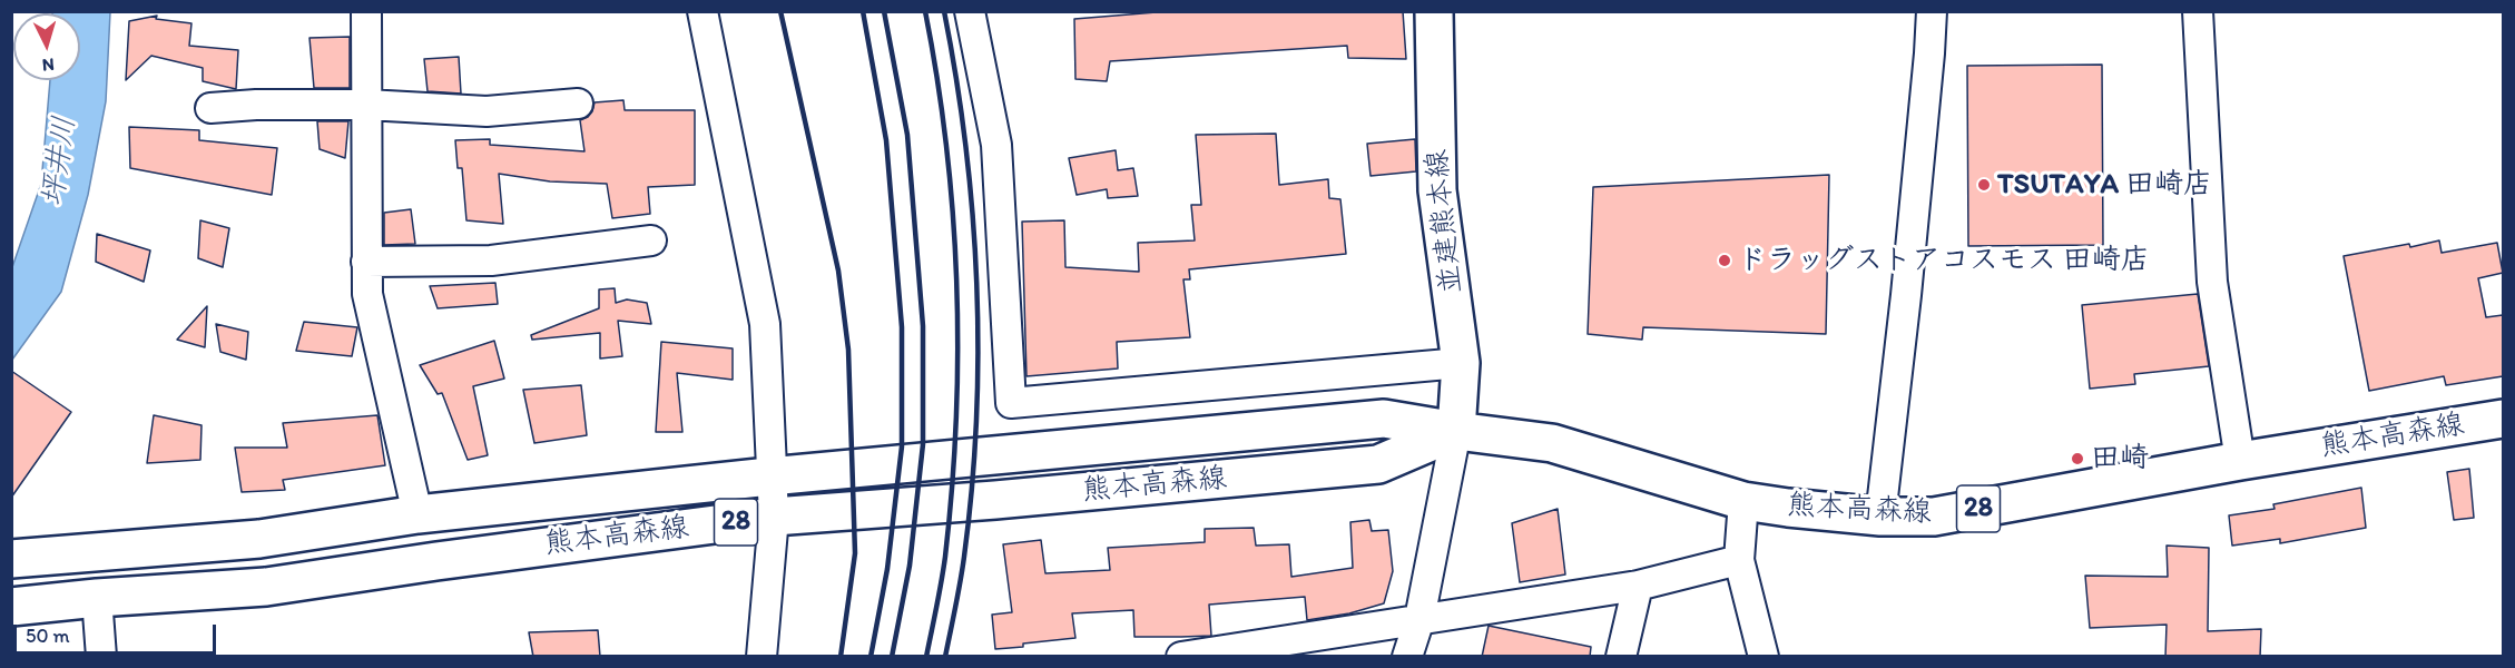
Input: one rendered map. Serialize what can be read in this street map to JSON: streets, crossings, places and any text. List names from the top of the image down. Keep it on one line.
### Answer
{"streets":{"main road":["並建熊本線","熊本高森線","28"]},"crossings":[["並建熊本線","熊本高森線"]],"water":["坪井川"],"places":["TSUTAYA 田崎店","ドラッグストアコスモス 田崎店","田崎"],"scale_bar":"50 m","north":"bottom"}
